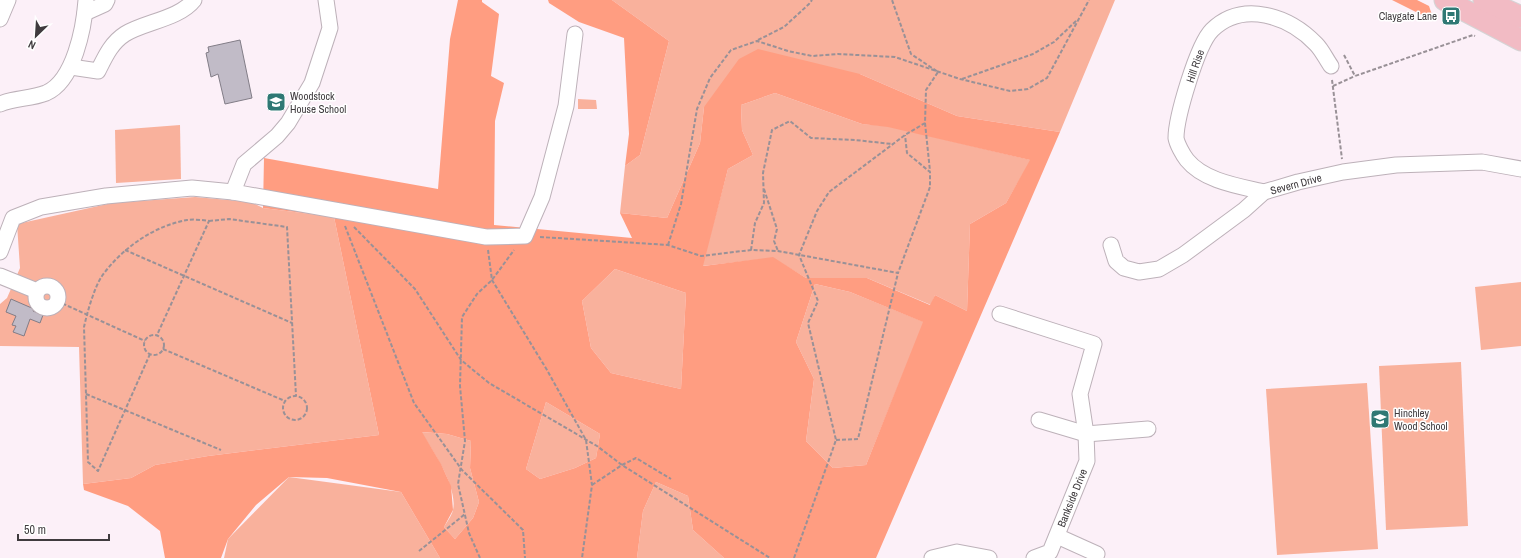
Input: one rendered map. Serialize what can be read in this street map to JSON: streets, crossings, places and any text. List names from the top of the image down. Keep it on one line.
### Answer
{"streets":{"street":["Hill Rise","Severn Drive","Bankside Drive"]},"crossings":[["Hill Rise","Severn Drive"]],"places":{"bus stop":["Claygate Lane"],"school or university":["Woodstock House School","Hinchley Wood School"]},"scale_bar":"50 m","north":"bottom left"}
